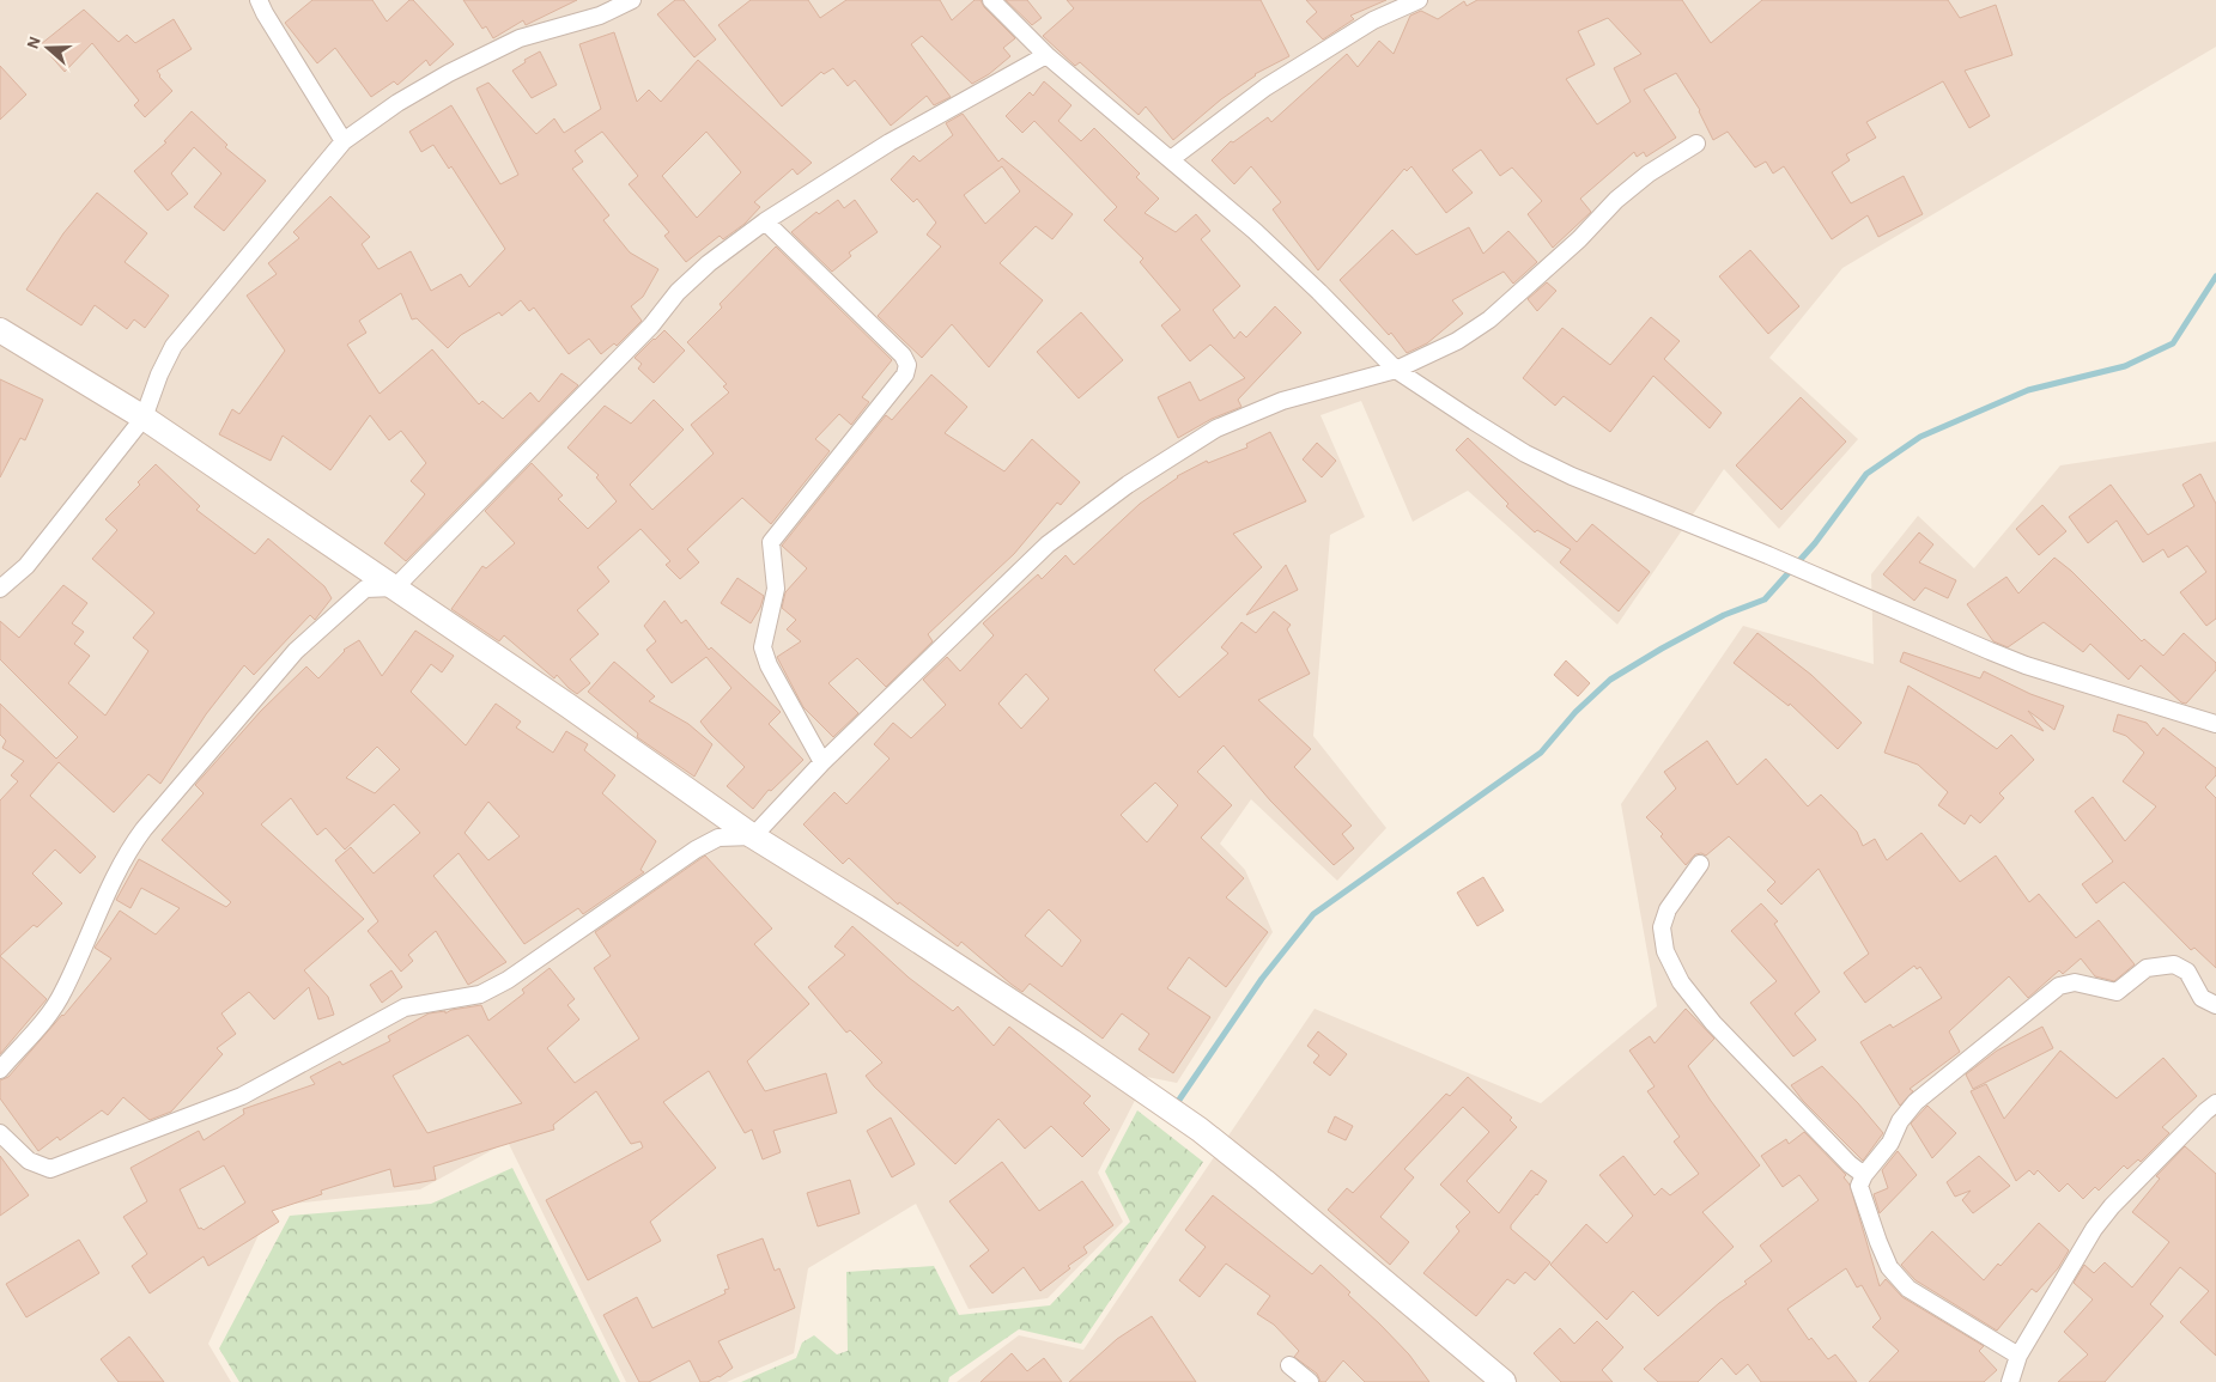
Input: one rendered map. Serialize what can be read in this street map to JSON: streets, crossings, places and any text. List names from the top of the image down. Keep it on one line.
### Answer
{"north":"left"}
